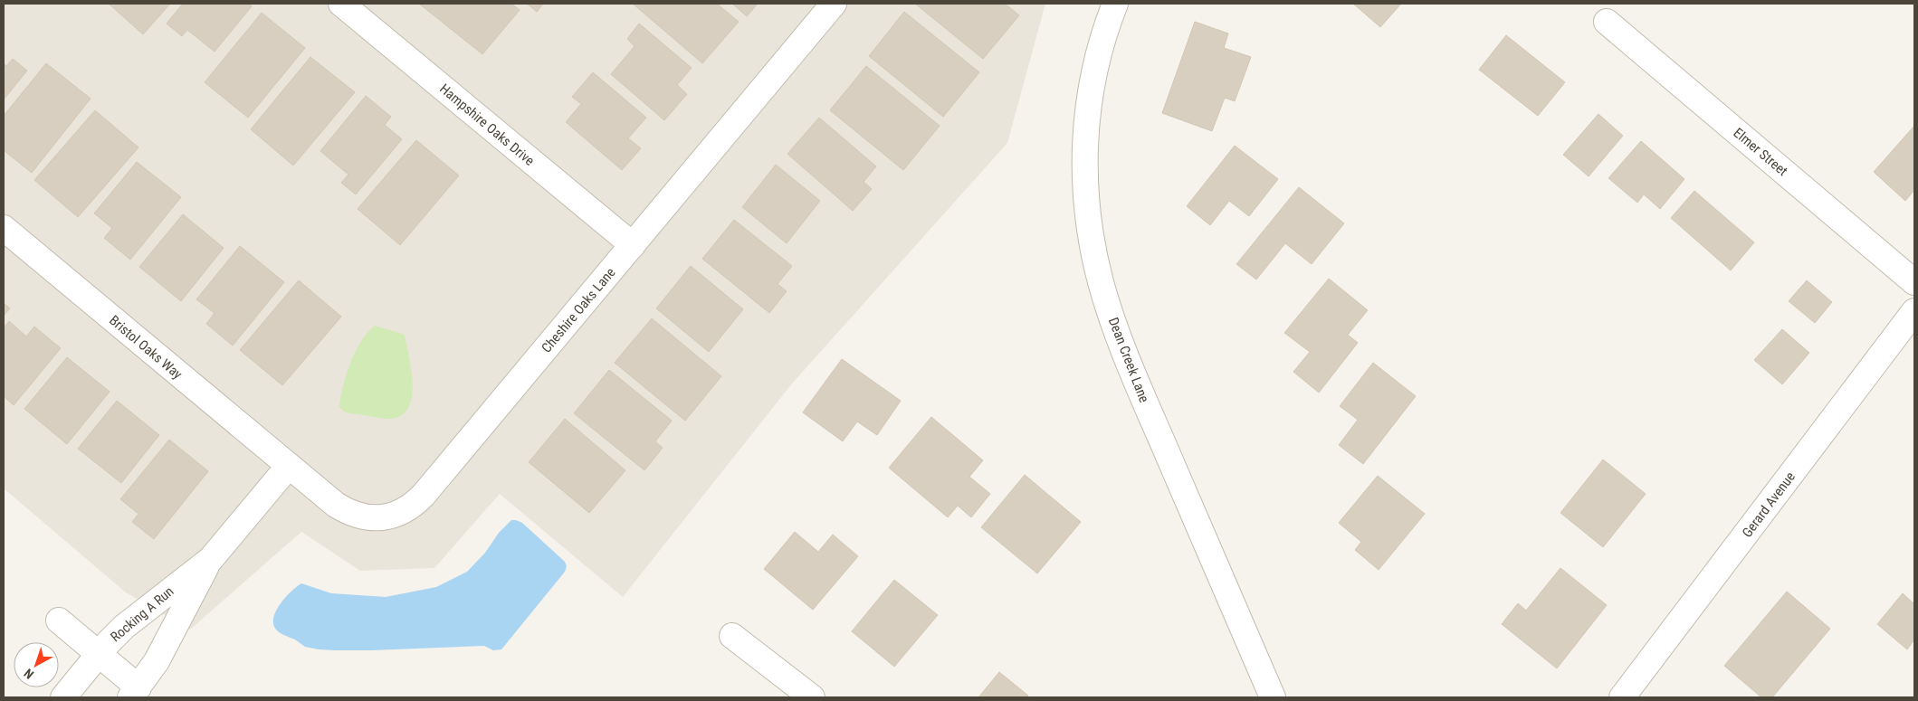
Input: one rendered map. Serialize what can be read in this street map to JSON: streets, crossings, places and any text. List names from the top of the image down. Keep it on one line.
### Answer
{"streets":{"street":["Hampshire Oaks Drive","Elmer Street","Cheshire Oaks Lane","Bristol Oaks Way","Dean Creek Lane","Gerard Avenue","Rocking A Run"]},"crossings":[["Hampshire Oaks Drive","Cheshire Oaks Lane"],["Cheshire Oaks Lane","Bristol Oaks Way"],["Cheshire Oaks Lane","Rocking A Run"],["Bristol Oaks Way","Rocking A Run"]],"north":"bottom left"}
